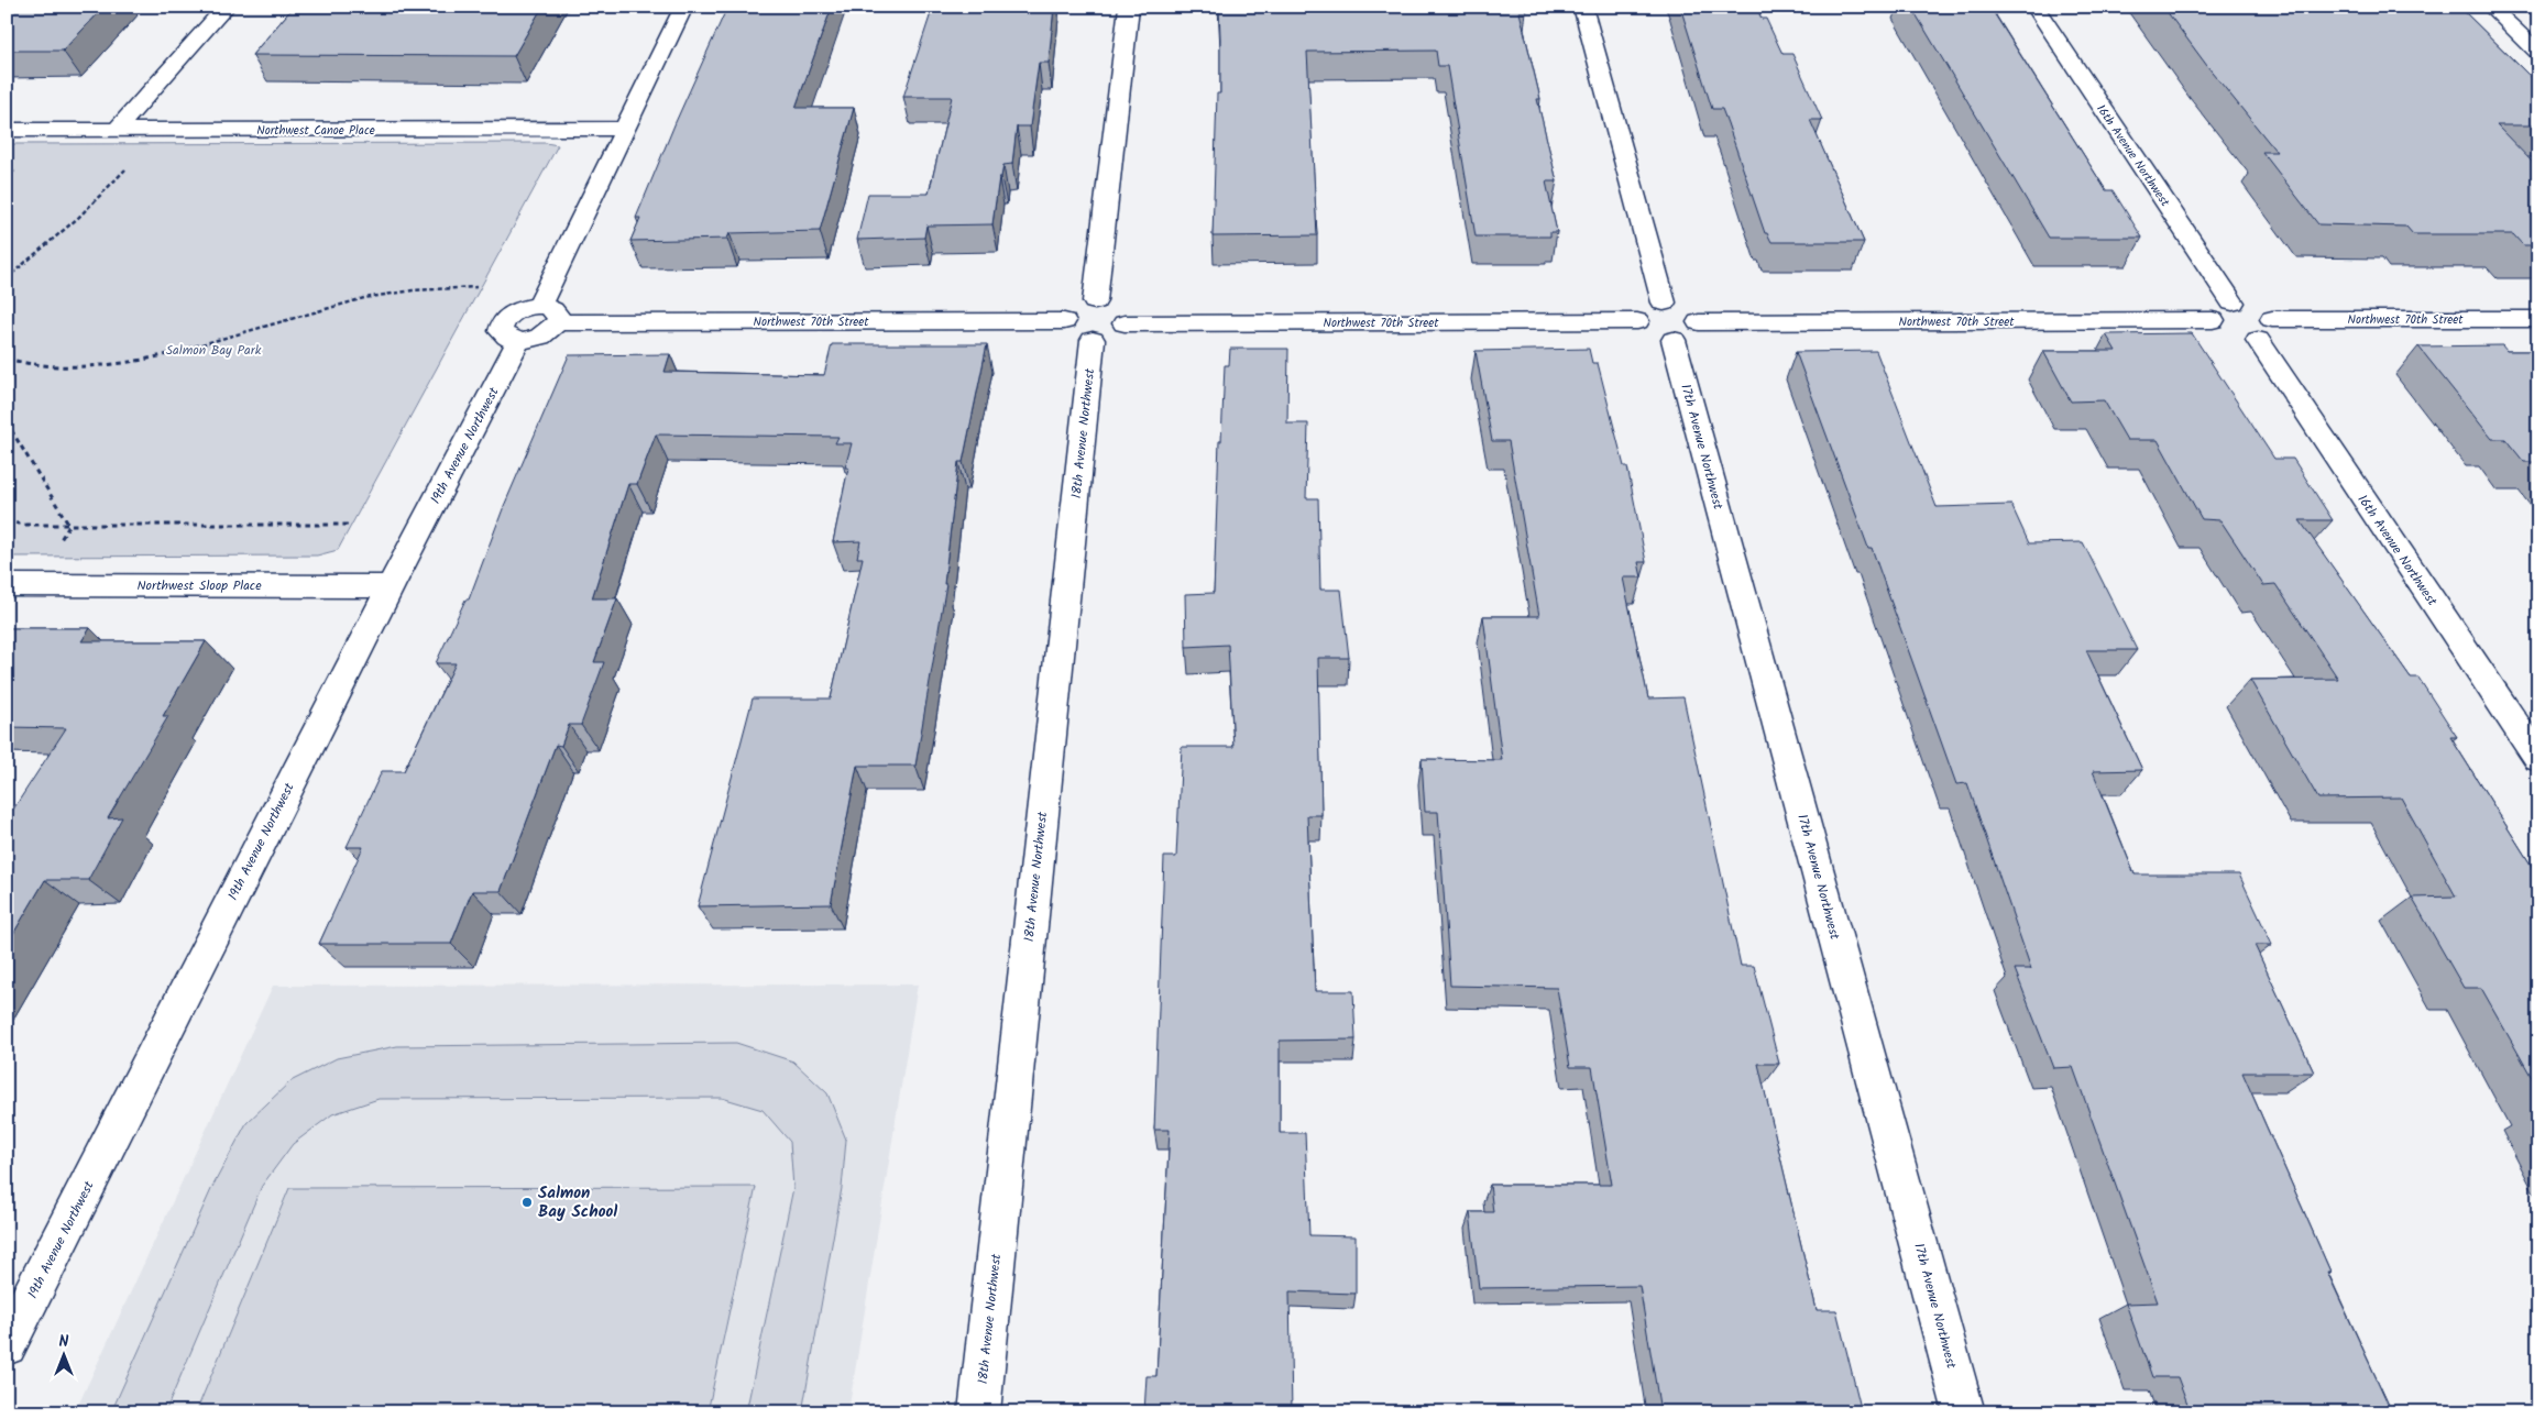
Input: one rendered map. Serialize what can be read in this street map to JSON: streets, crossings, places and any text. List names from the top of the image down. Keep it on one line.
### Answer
{"streets":{"street":["Northwest Canoe Place","16th Avenue Northwest","Northwest 70th Street","18th Avenue Northwest","19th Avenue Northwest","17th Avenue Northwest","Northwest Sloop Place"]},"crossings":[["16th Avenue Northwest","Northwest 70th Street"],["Northwest 70th Street","18th Avenue Northwest"],["Northwest 70th Street","17th Avenue Northwest"],["19th Avenue Northwest","Northwest Sloop Place"]],"parks":["Salmon Bay Park"],"places":["Salmon Bay School"],"north":"top"}
